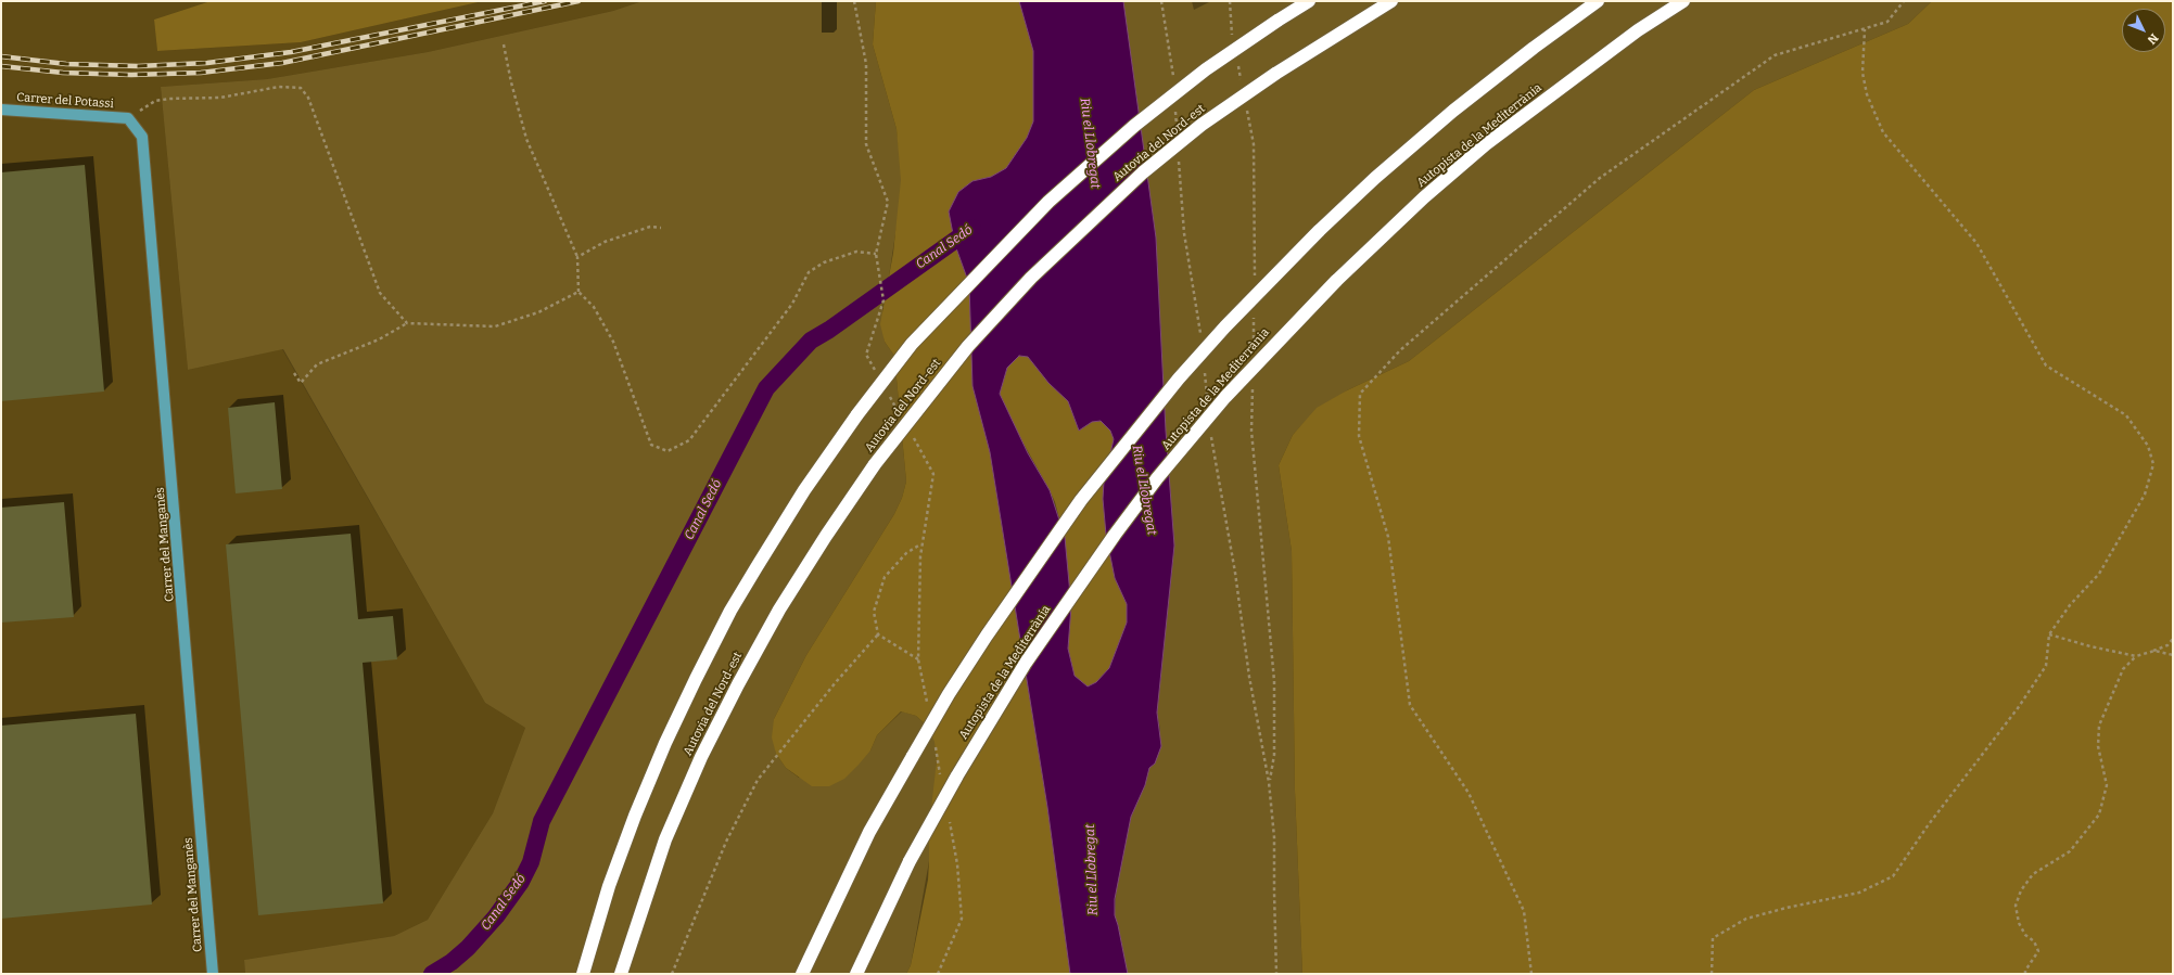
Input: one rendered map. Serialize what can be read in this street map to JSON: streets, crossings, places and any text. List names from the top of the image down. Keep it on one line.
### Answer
{"streets":{"highway":["Autopista de la Mediterrània","Autovia del Nord-est"],"street":["Carrer del Potassi","Carrer del Manganès"]},"crossings":[["Carrer del Potassi","Carrer del Manganès"]],"water":["Riu el Llobregat","Canal Sedó"],"north":"bottom right"}
